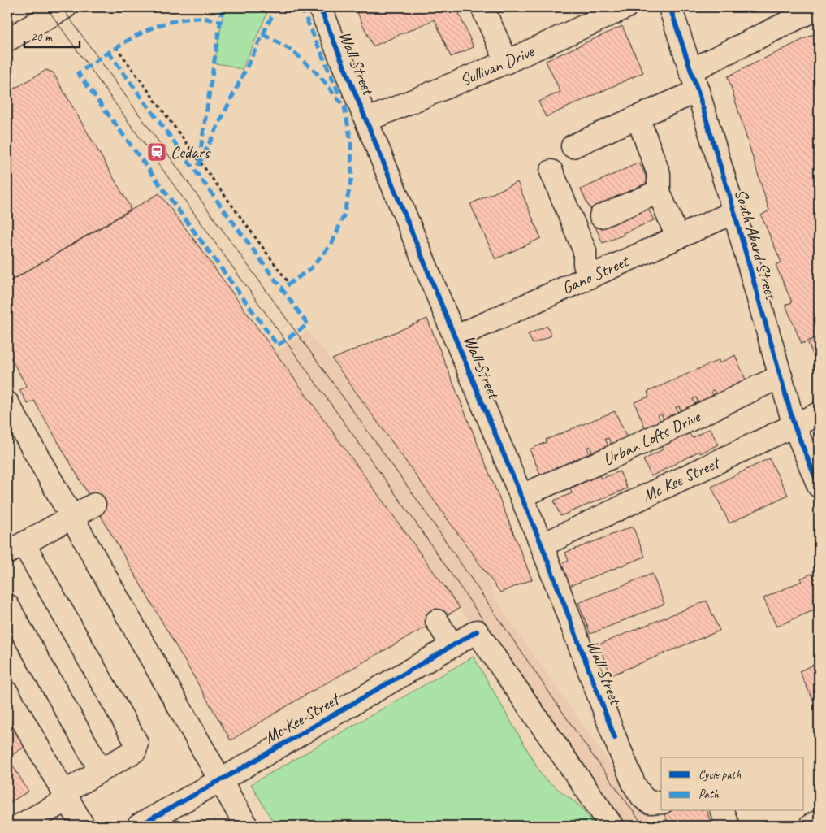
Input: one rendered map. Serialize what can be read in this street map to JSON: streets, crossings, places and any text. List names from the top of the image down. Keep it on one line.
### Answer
{"streets":{"street":["Wall Street","Sullivan Drive","South Akard Street","Gano Street","Urban Lofts Drive","Mc Kee Street"]},"crossings":[["Wall Street","Sullivan Drive"],["Wall Street","Gano Street"],["Wall Street","Urban Lofts Drive"],["Wall Street","Mc Kee Street"],["South Akard Street","Gano Street"],["South Akard Street","Urban Lofts Drive"],["South Akard Street","Mc Kee Street"]],"places":{"station":["Cedars"]},"legend":["Cycle path","Path"],"scale_bar":"20 m"}
